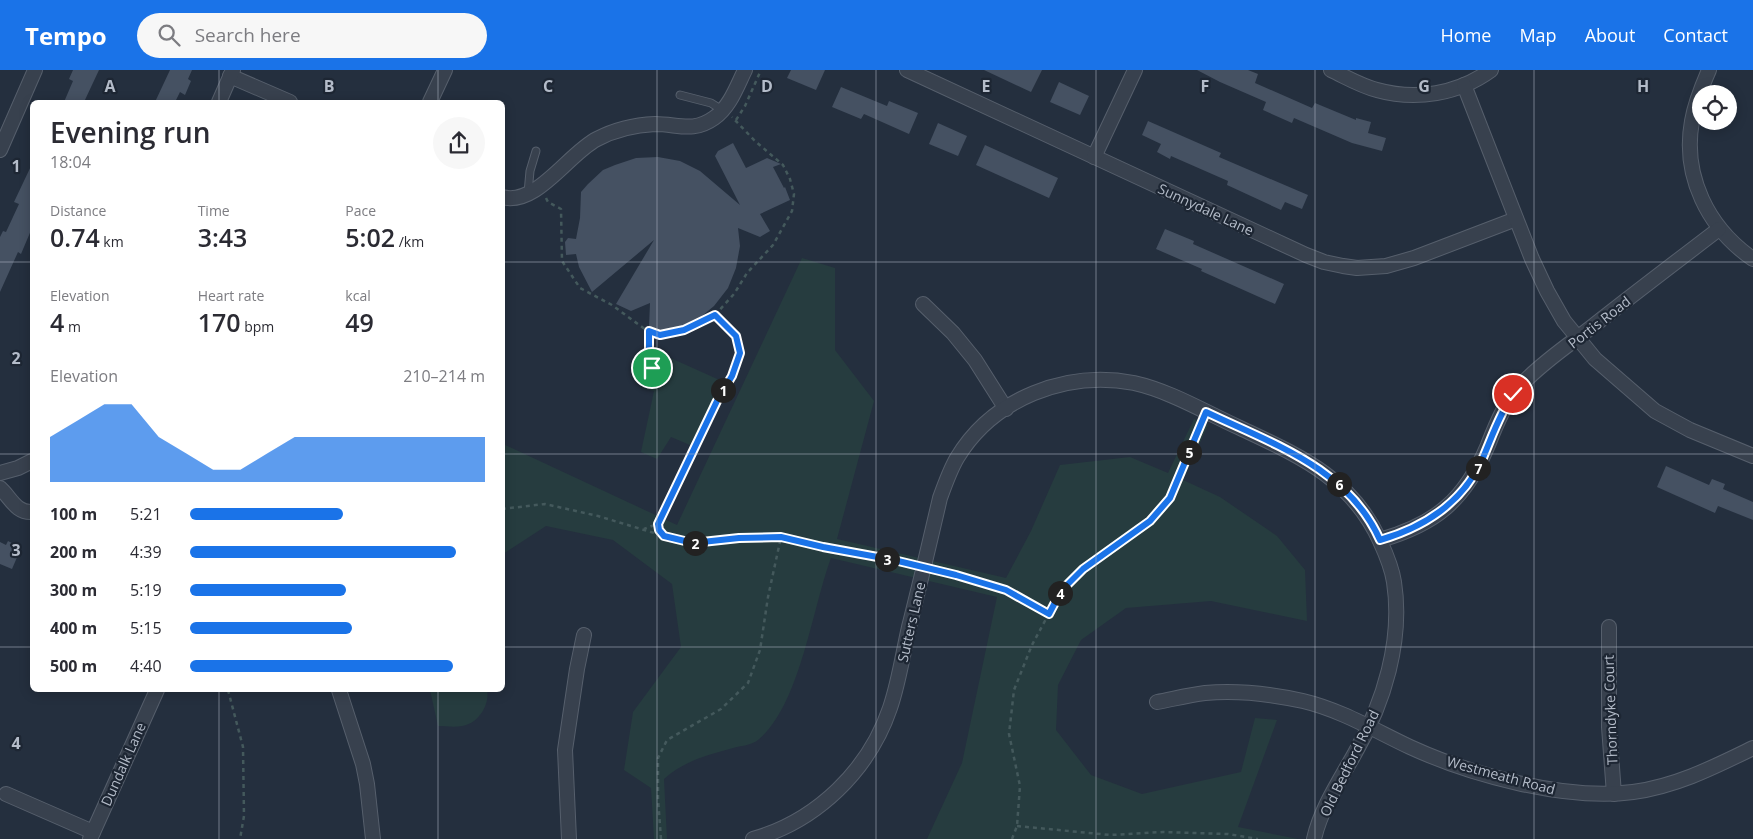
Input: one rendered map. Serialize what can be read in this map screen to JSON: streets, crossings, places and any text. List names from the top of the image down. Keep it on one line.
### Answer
{"streets":{"street":["Sunnydale Lane","Portis Road","Sutters Lane","Thorndyke Court","Old Bedford Road","Dundalk Lane","Westmeath Road"]},"crossings":[["Portis Road","Sutters Lane"],["Portis Road","Old Bedford Road"],["Sutters Lane","Old Bedford Road"],["Thorndyke Court","Westmeath Road"],["Old Bedford Road","Westmeath Road"]],"page":{"header":"Tempo","search":"Search here","nav":["Home","Map","About","Contact"],"heading":["Evening run","18:04"],"stats":[["Distance","0.74 km"],["Time","3:43"],["Pace","5:02 /km"],["Elevation","4 m"],["Heart rate","170 bpm"],["kcal","49"]],"chart":["Elevation","210–214 m"],"pins":["1","5","7","6","2","3","4"],"list":[{"name":"100 m","note":"5:21"},{"name":"200 m","note":"4:39"},{"name":"300 m","note":"5:19"},{"name":"400 m","note":"5:15"},{"name":"500 m","note":"4:40"}]},"grid":{"columns":["A","B","C","D","E","F","G","H"],"rows":["1","2","3","4"]}}
